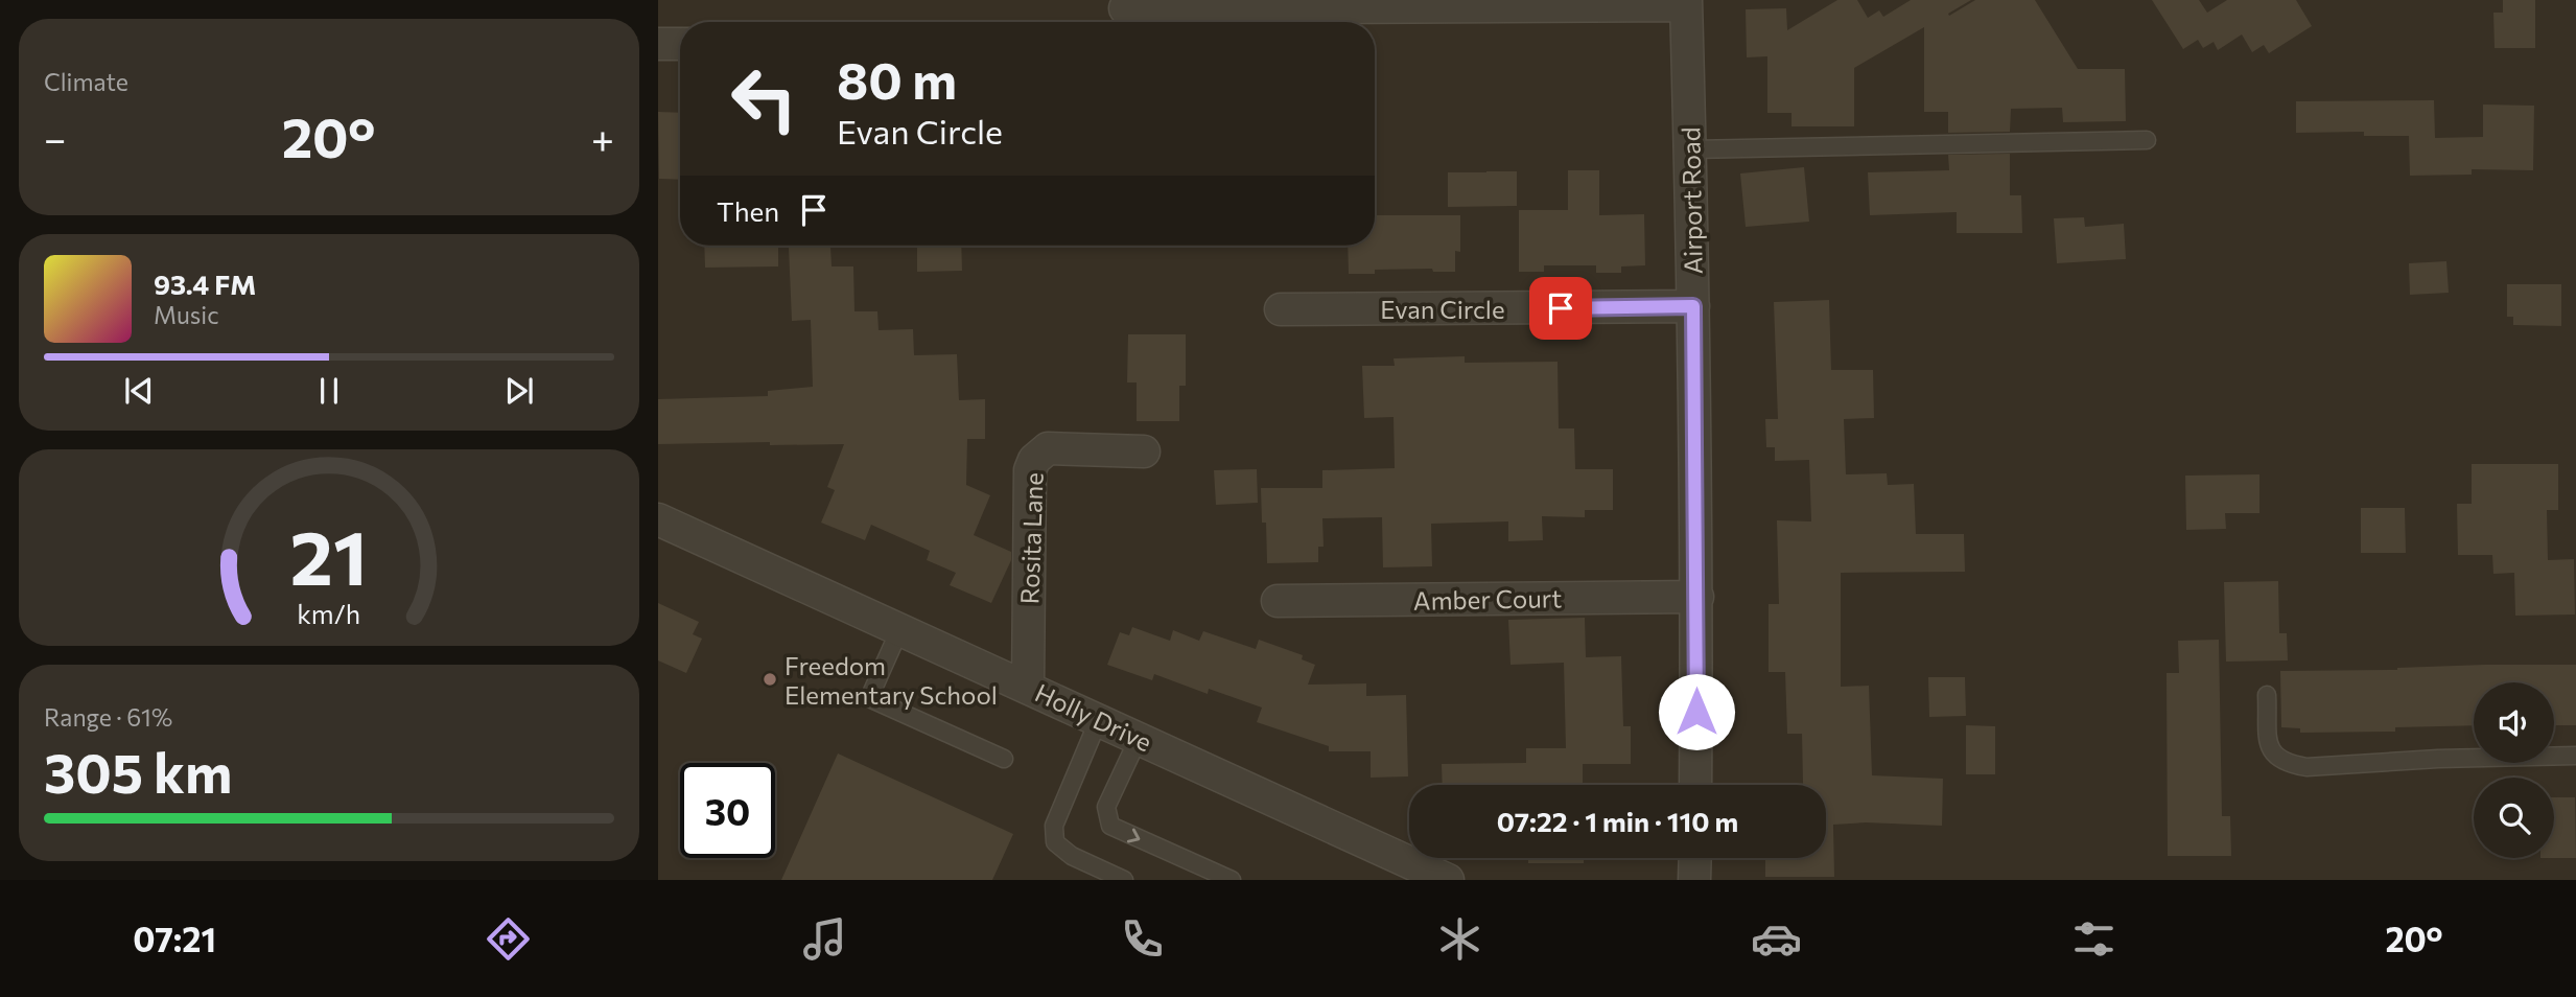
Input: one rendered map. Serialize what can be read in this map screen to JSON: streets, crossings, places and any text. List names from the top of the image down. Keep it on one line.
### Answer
{"streets":{"street":["Airport Road","Evan Circle","Rosita Lane","Amber Court","Holly Drive"]},"crossings":[["Airport Road","Evan Circle"],["Airport Road","Amber Court"],["Rosita Lane","Holly Drive"]],"places":["Freedom Elementary School"],"page":{"tile":["Climate",["Range · 61%","305 km"]],"turn":["80 m","Evan Circle"],"heat":["−","20°","+"],"then":"Then","song":["93.4 FM","Music"],"limit":"30","trip":"07:22 · 1 min · 110 m","tabs":["07:21","20°"],"gauge":["21","km/h"]}}
